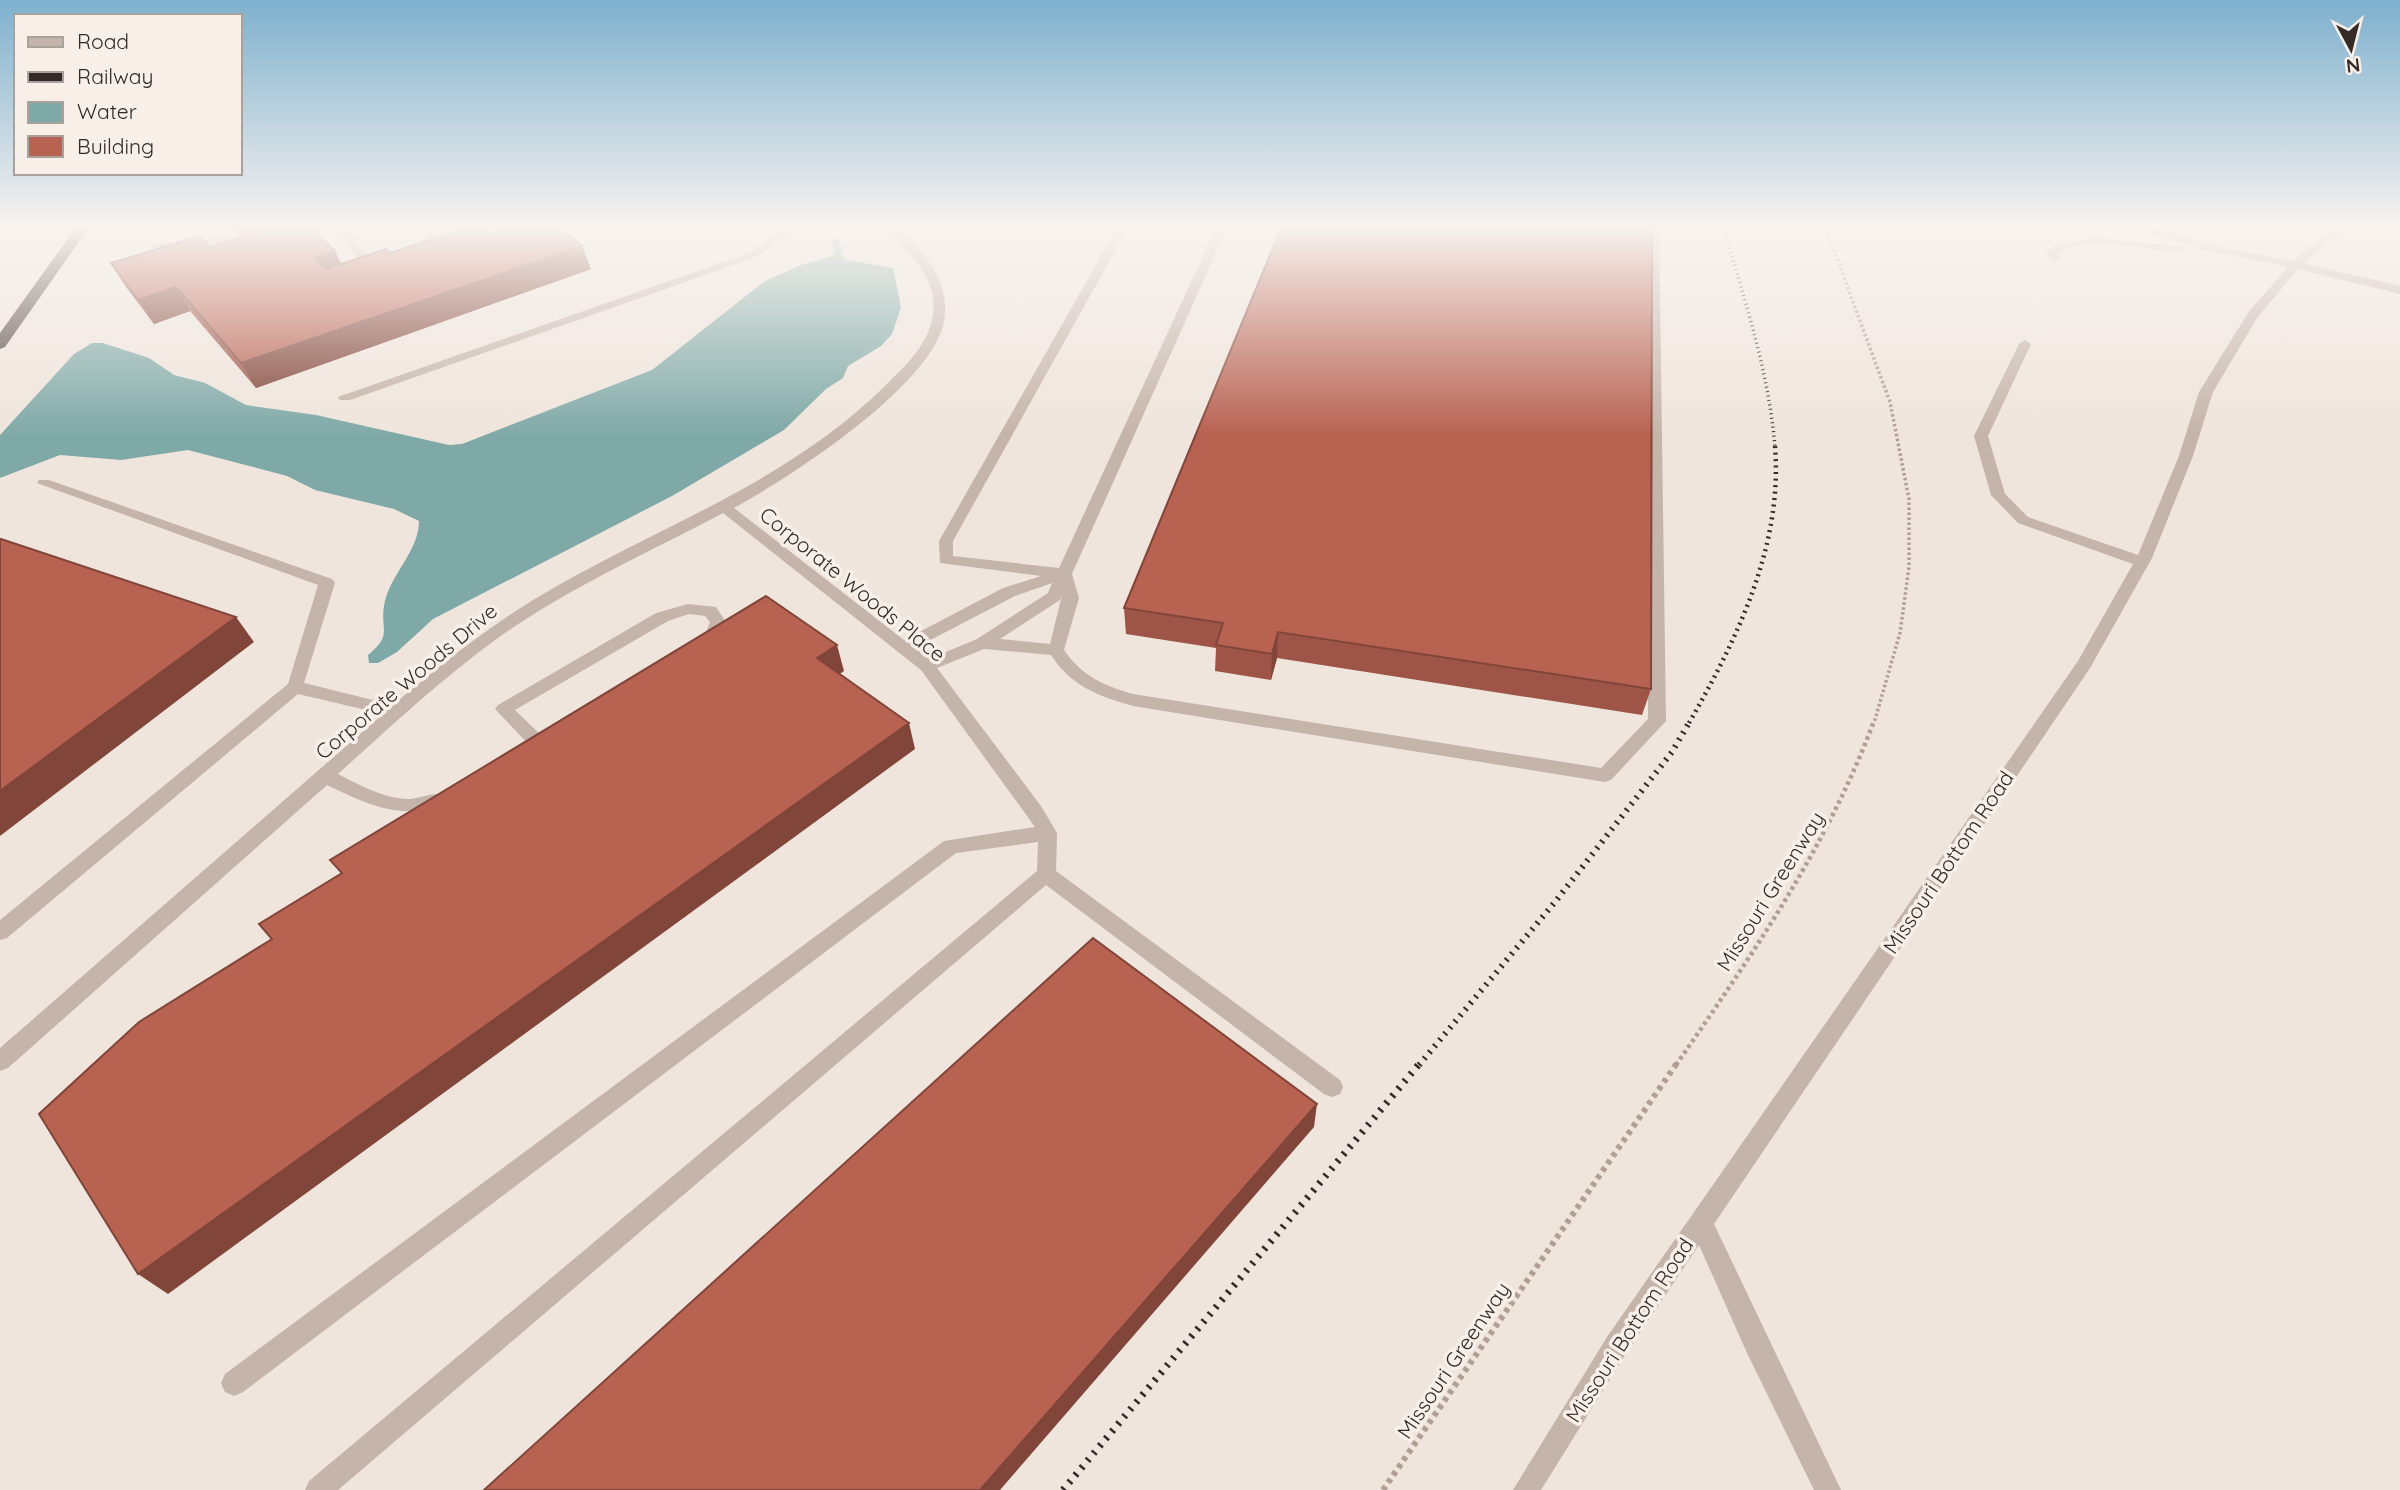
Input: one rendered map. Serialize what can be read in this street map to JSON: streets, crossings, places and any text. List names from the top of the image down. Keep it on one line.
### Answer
{"streets":{"street":["Corporate Woods Place","Corporate Woods Drive","Missouri Bottom Road"],"path":["Missouri Greenway"]},"crossings":[["Corporate Woods Place","Corporate Woods Drive"]],"legend":["Road","Railway","Water","Building"],"north":"bottom"}
